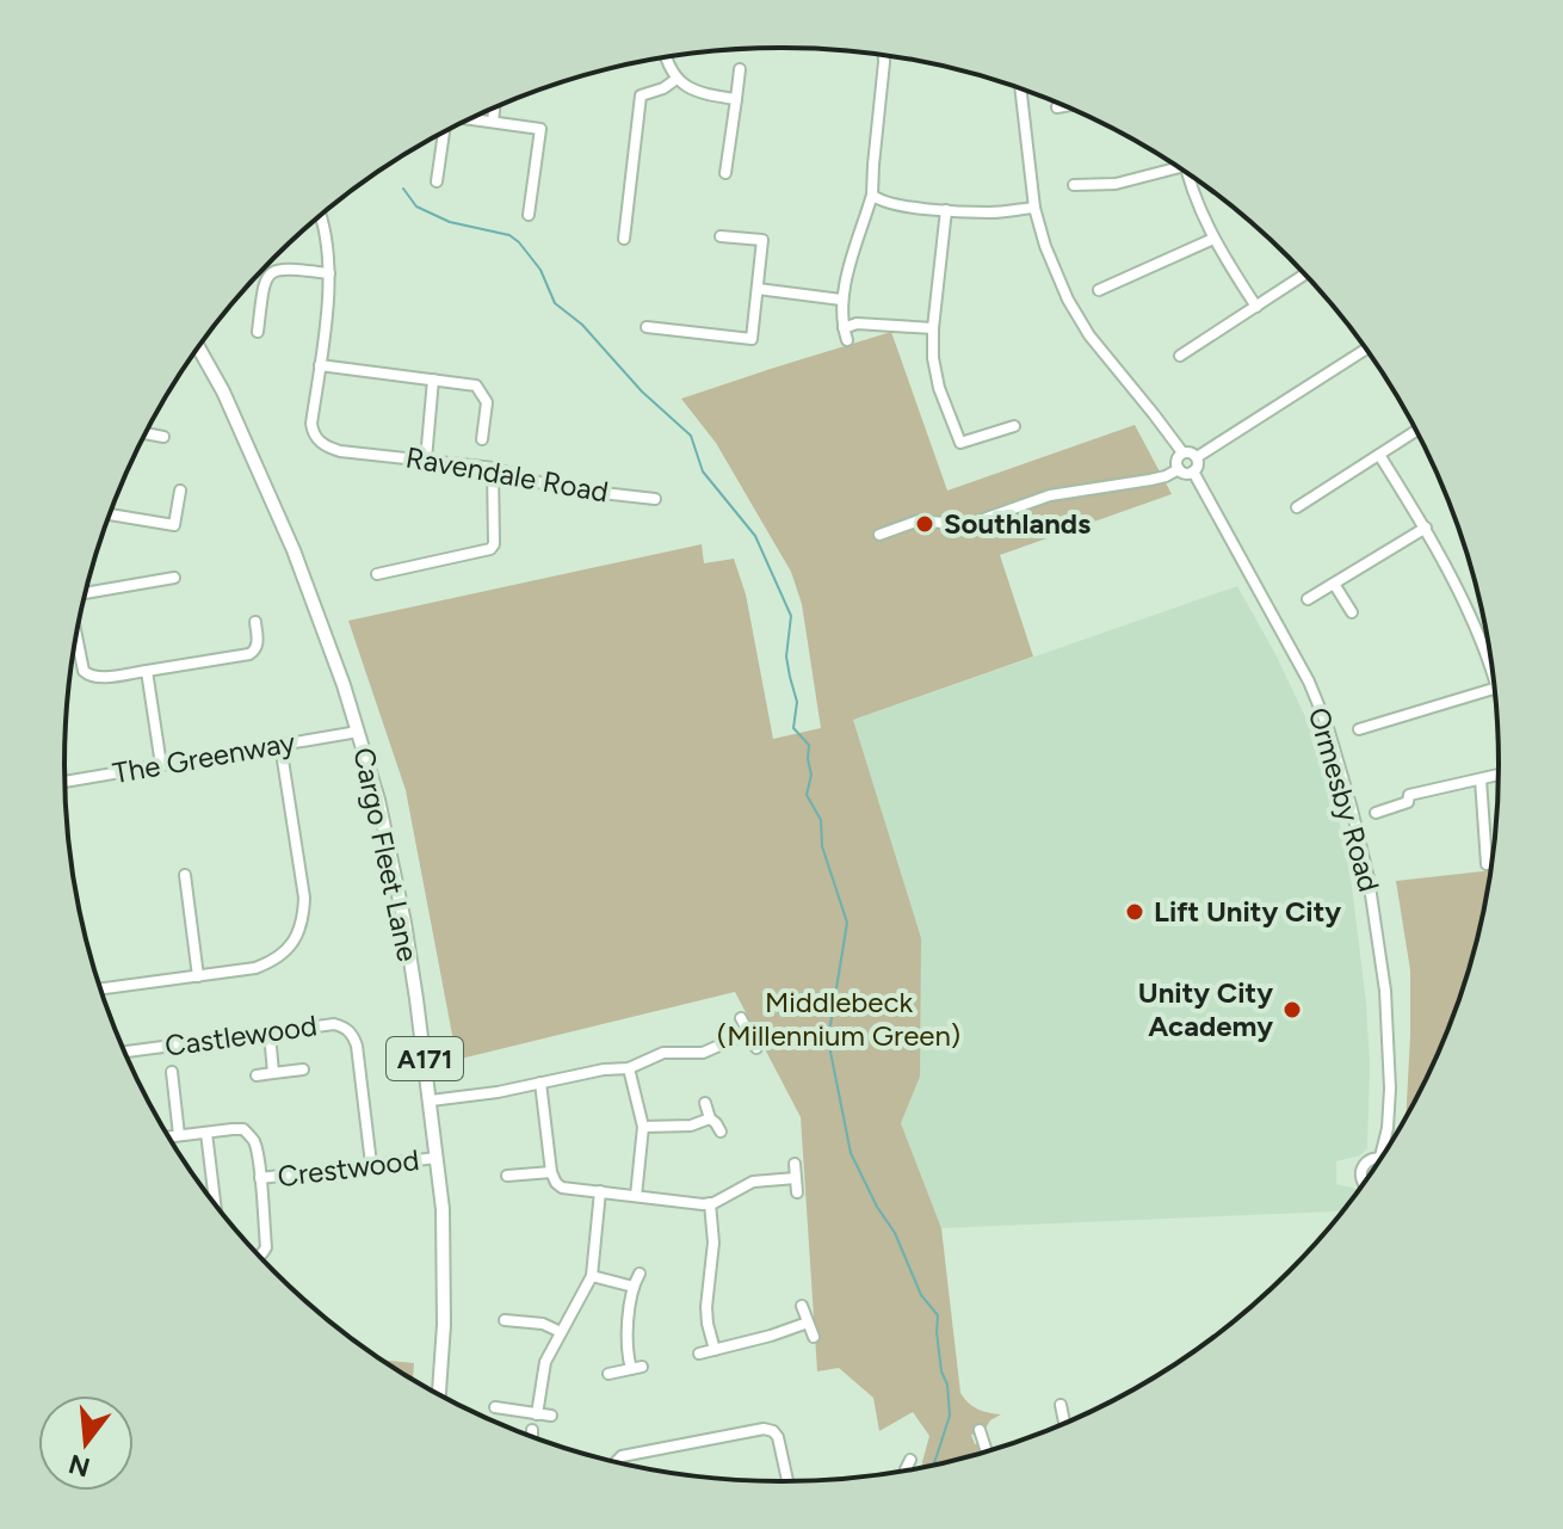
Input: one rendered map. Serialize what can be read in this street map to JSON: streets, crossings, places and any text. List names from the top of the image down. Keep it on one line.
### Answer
{"streets":{"main road":["Cargo Fleet Lane","A171"],"street":["Ravendale Road","The Greenway","Ormesby Road","Castlewood","Crestwood"]},"crossings":[["The Greenway","Cargo Fleet Lane"],["Cargo Fleet Lane","Crestwood"],["Castlewood","Crestwood"]],"parks":["Middlebeck (Millennium Green)"],"places":["Southlands","Lift Unity City","Unity City Academy"],"north":"bottom"}
